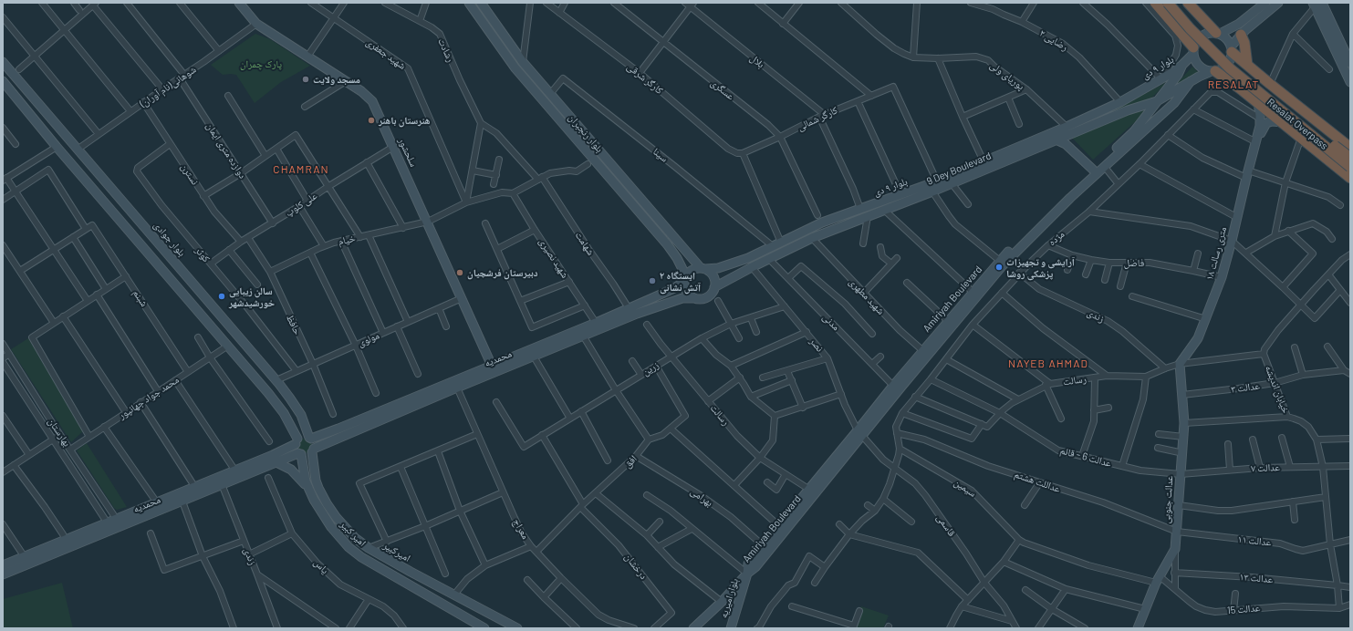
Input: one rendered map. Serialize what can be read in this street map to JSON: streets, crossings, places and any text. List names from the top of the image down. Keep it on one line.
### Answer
{"streets":{"highway":["Resalat Overpass"],"street":["رضایی ۲","رشادت","شهید جعفری","بلال","بلوار ۹ دی","پوریای ولی","کارگر شرقی","شوهانی(نام آوران)","عسگری","کارگر شمالی","بلوار رنجبران","دوازده متری ایمان","سلحشور","سینا","9 Dey Boulevard","نسترن","علی کلوپ","مژده","بلوار جوادی","خیام","شهامت","۱۸ متری رسالت","کوثر","شهید نصیری","فاضل","شهید مطهری","شبنم","Amiriyah Boulevard","زندی","مدنی","حافظ","مولوی","نصر","محمدیه","زرین","رسالت","عدالت ۳","خیابان اندیشه","محمد جواد جهانپور","بهارستان","عدالت 6 - قائم","افق","عدالت ۷","عداللت هشتم","سیمین","بهرامی","عدالت جنوبی","قاسمی","معراج","امیر کبیر","عدالت ۱۱","امیرکبیر","یاس","درخشان","عدالت ۱۳","بلوار امیریه","عدالت 15"]},"crossings":[["رضایی ۲","بلوار ۹ دی"],["رشادت","شهامت"],["شهید جعفری","خیام"],["بلال","کارگر شمالی"],["بلوار ۹ دی","پوریای ولی"],["بلوار ۹ دی","کارگر شمالی"],["بلوار ۹ دی","بلوار رنجبران"],["بلوار ۹ دی","سینا"],["بلوار ۹ دی","9 Dey Boulevard"],["بلوار ۹ دی","Amiriyah Boulevard"],["بلوار ۹ دی","محمدیه"],["کارگر شرقی","کارگر شمالی"],["شوهانی(نام آوران)","دوازده متری ایمان"],["شوهانی(نام آوران)","سلحشور"],["شوهانی(نام آوران)","نسترن"],["شوهانی(نام آوران)","بلوار جوادی"],["عسگری","کارگر شمالی"],["بلوار رنجبران","سینا"],["بلوار رنجبران","9 Dey Boulevard"],["بلوار رنجبران","محمدیه"],["دوازده متری ایمان","علی کلوپ"],["سلحشور","علی کلوپ"],["سلحشور","خیام"],["سلحشور","مولوی"],["سلحشور","محمدیه"],["9 Dey Boulevard","شهید مطهری"],["9 Dey Boulevard","Amiriyah Boulevard"],["9 Dey Boulevard","مدنی"],["9 Dey Boulevard","نصر"],["9 Dey Boulevard","محمدیه"],["نسترن","علی کلوپ"],["نسترن","کوثر"],["علی کلوپ","کوثر"],["علی کلوپ","حافظ"],["مژده","فاضل"],["مژده","زندی"],["مژده","عدالت 6 - قائم"],["مژده","عداللت هشتم"],["مژده","سیمین"],["مژده","قاسمی"],["بلوار جوادی","مولوی"],["بلوار جوادی","محمدیه"],["بلوار جوادی","امیر کبیر"],["بلوار جوادی","امیرکبیر"],["خیام","شهید نصیری"],["خیام","حافظ"],["شهامت","محمدیه"],["۱۸ متری رسالت","فاضل"],["۱۸ متری رسالت","رسالت"],["۱۸ متری رسالت","عدالت جنوبی"],["کوثر","مولوی"],["شهید نصیری","محمدیه"],["شهید مطهری","Amiriyah Boulevard"],["شبنم","محمد جواد جهانپور"],["Amiriyah Boulevard","مدنی"],["Amiriyah Boulevard","نصر"],["Amiriyah Boulevard","رسالت"],["Amiriyah Boulevard","بهرامی"],["Amiriyah Boulevard","قاسمی"],["Amiriyah Boulevard","بلوار امیریه"],["زندی","محمدیه"],["زندی","رسالت"],["حافظ","مولوی"],["نصر","زرین"],["نصر","قاسمی"],["محمدیه","بهارستان"],["محمدیه","معراج"],["محمدیه","امیر کبیر"],["محمدیه","امیرکبیر"],["زرین","رسالت"],["زرین","درخشان"],["رسالت","خیابان اندیشه"],["رسالت","عدالت 6 - قائم"],["رسالت","عدالت جنوبی"],["عدالت ۳","خیابان اندیشه"],["عدالت ۳","عدالت جنوبی"],["خیابان اندیشه","عدالت ۷"],["خیابان اندیشه","عدالت ۱۱"],["خیابان اندیشه","عدالت ۱۳"],["خیابان اندیشه","عدالت 15"],["محمد جواد جهانپور","بهارستان"],["عدالت 6 - قائم","عدالت ۷"],["عدالت 6 - قائم","عدالت جنوبی"],["افق","بهرامی"],["افق","معراج"],["افق","درخشان"],["عدالت ۷","عدالت جنوبی"],["عداللت هشتم","عدالت جنوبی"],["عداللت هشتم","عدالت ۱۱"],["عدالت جنوبی","عدالت ۱۱"],["عدالت جنوبی","عدالت 15"],["امیر کبیر","امیرکبیر"]],"districts":["RESALAT","CHAMRAN","NAYEB AHMAD"],"parks":["پارک چمران"],"places":["مسجد ولایت","هنرستان باهنر","آرایشی و تجهیزات پزشکی روشا","دبیرستان فرشچیان","ایستگاه ۲ آتش نشانی","سالن زیبایی خورشیدشهر"]}
